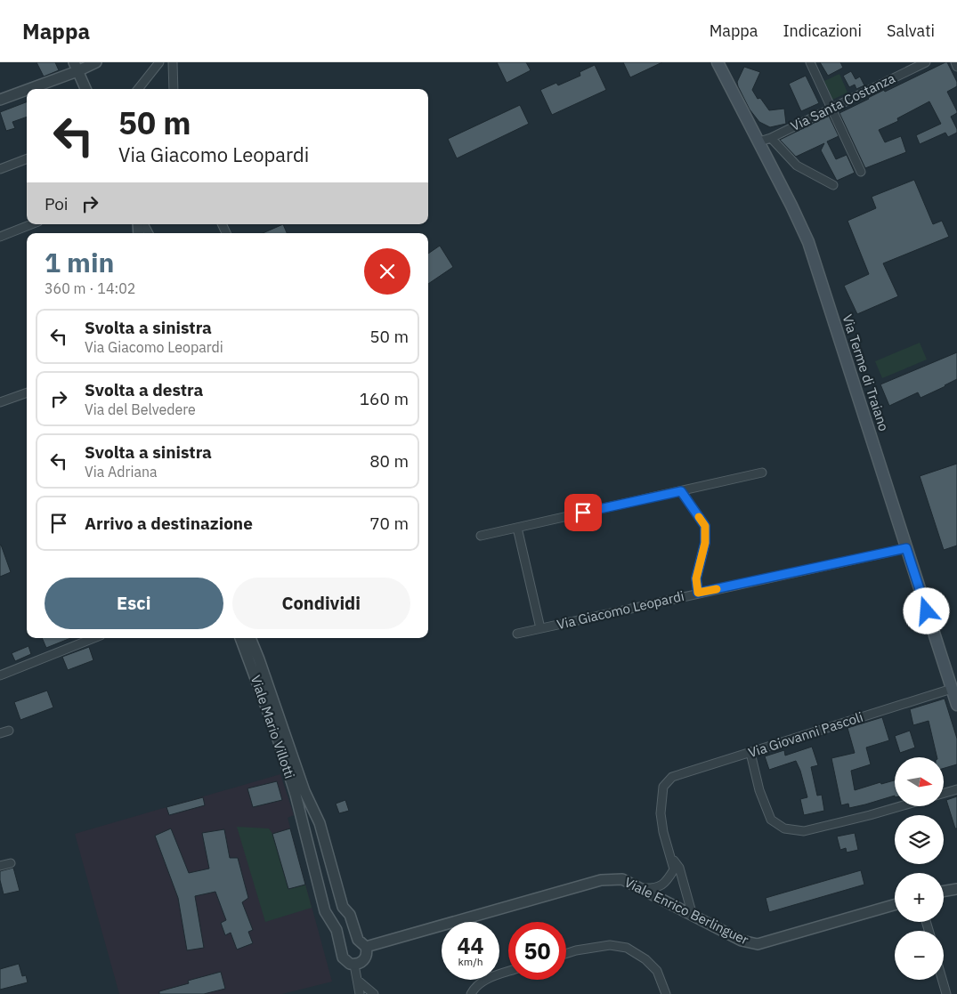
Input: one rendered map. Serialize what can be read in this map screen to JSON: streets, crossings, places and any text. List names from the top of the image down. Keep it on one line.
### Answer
{"streets":{"main road":["Via Terme di Traiano"],"street":["Via Santa Costanza","Via Giacomo Leopardi","Viale Mario Villotti","Via Giovanni Pascoli","Viale Enrico Berlinguer"]},"crossings":[["Via Santa Costanza","Via Terme di Traiano"],["Via Terme di Traiano","Via Giacomo Leopardi"],["Via Terme di Traiano","Via Giovanni Pascoli"],["Viale Mario Villotti","Viale Enrico Berlinguer"]],"north":"right","page":{"header":"Mappa","nav":["Mappa","Indicazioni","Salvati"],"turn":["50 m","Via Giacomo Leopardi"],"then":"Poi","heading":["1 min","360 m · 14:02"],"list":[{"name":"Svolta a sinistra","note":"Via Giacomo Leopardi","value":"50 m"},{"name":"Svolta a destra","note":"Via del Belvedere","value":"160 m"},{"name":"Svolta a sinistra","note":"Via Adriana","value":"80 m"},{"name":"Arrivo a destinazione","value":"70 m"}],"buttons":["Esci","Condividi"],"map_buttons":["+","−"],"speed":"44 km/h","limit":"50"}}
